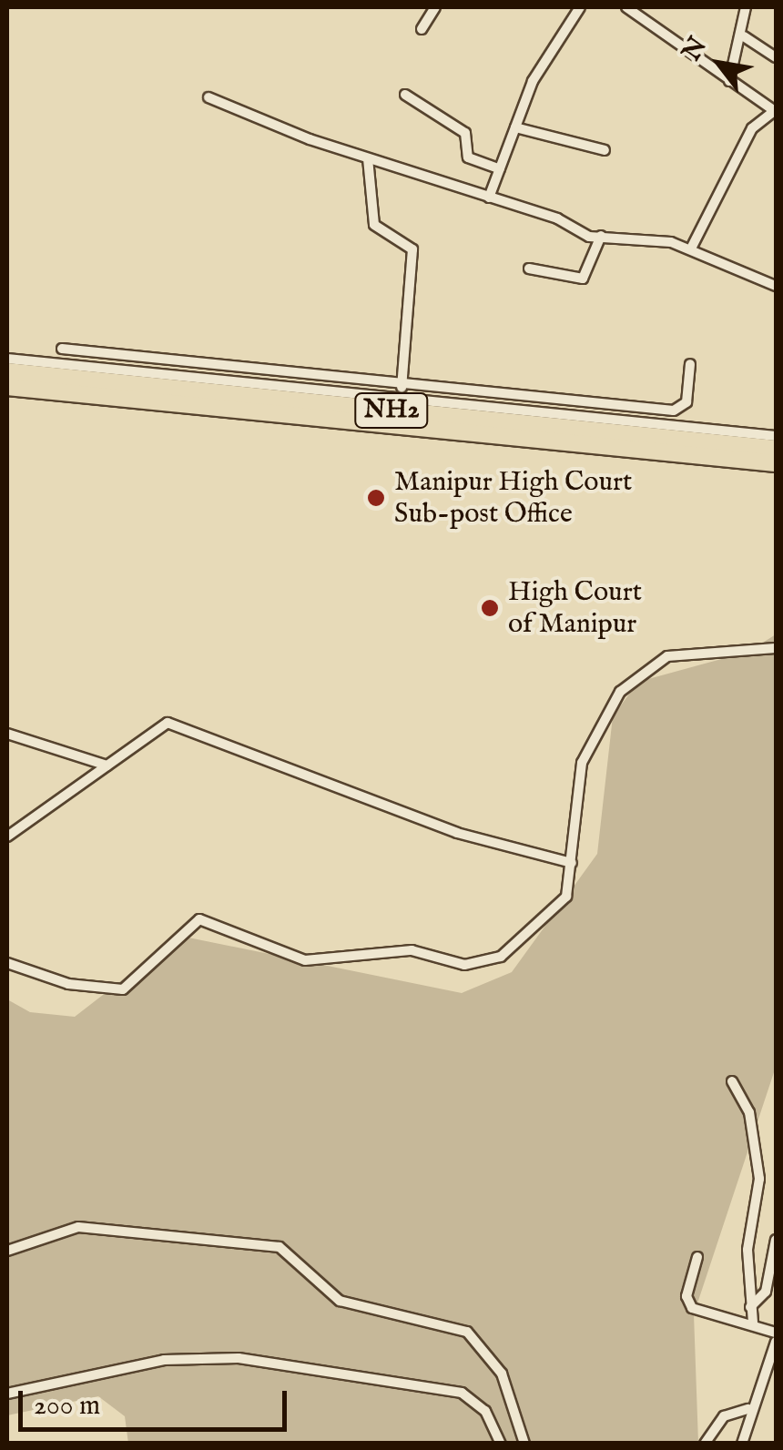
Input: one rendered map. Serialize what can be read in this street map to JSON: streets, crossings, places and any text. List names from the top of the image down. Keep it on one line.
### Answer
{"streets":{"highway":["NH2"]},"places":["Manipur High Court Sub-post Office","High Court of Manipur"],"scale_bar":"200 m","north":"top left"}
